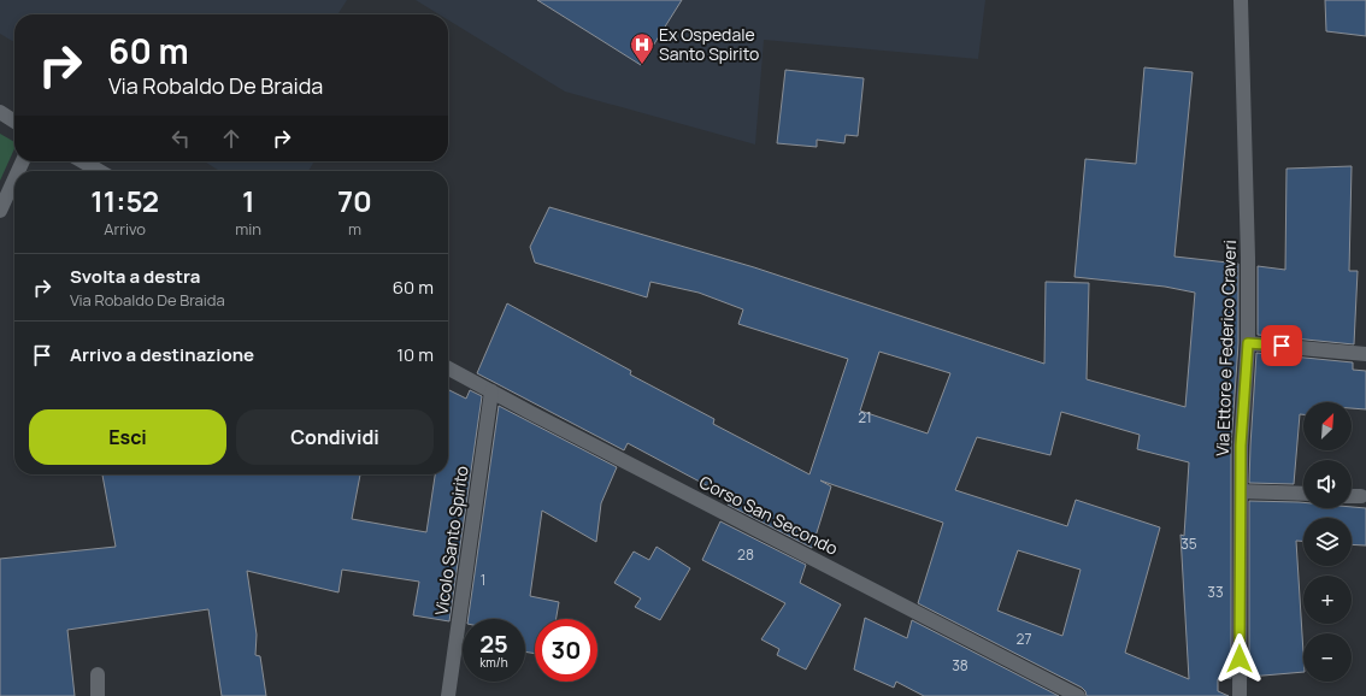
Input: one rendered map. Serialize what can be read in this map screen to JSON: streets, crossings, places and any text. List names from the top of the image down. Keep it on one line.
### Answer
{"streets":{"street":["Via Ettore e Federico Craveri","Corso San Secondo","Vicolo Santo Spirito"]},"crossings":[["Corso San Secondo","Vicolo Santo Spirito"]],"places":{"hospital":["Ex Ospedale Santo Spirito"]},"house_numbers":["21","35","28","1","33","27","38"],"north":"top right","page":{"turn":["60 m","Via Robaldo De Braida"],"eta":["11:52","Arrivo","1","min","70","m"],"list":[{"name":"Svolta a destra","note":"Via Robaldo De Braida","value":"60 m"},{"name":"Arrivo a destinazione","value":"10 m"}],"buttons":["Esci","Condividi"],"map_buttons":["+","−"],"speed":"25 km/h","limit":"30"}}
